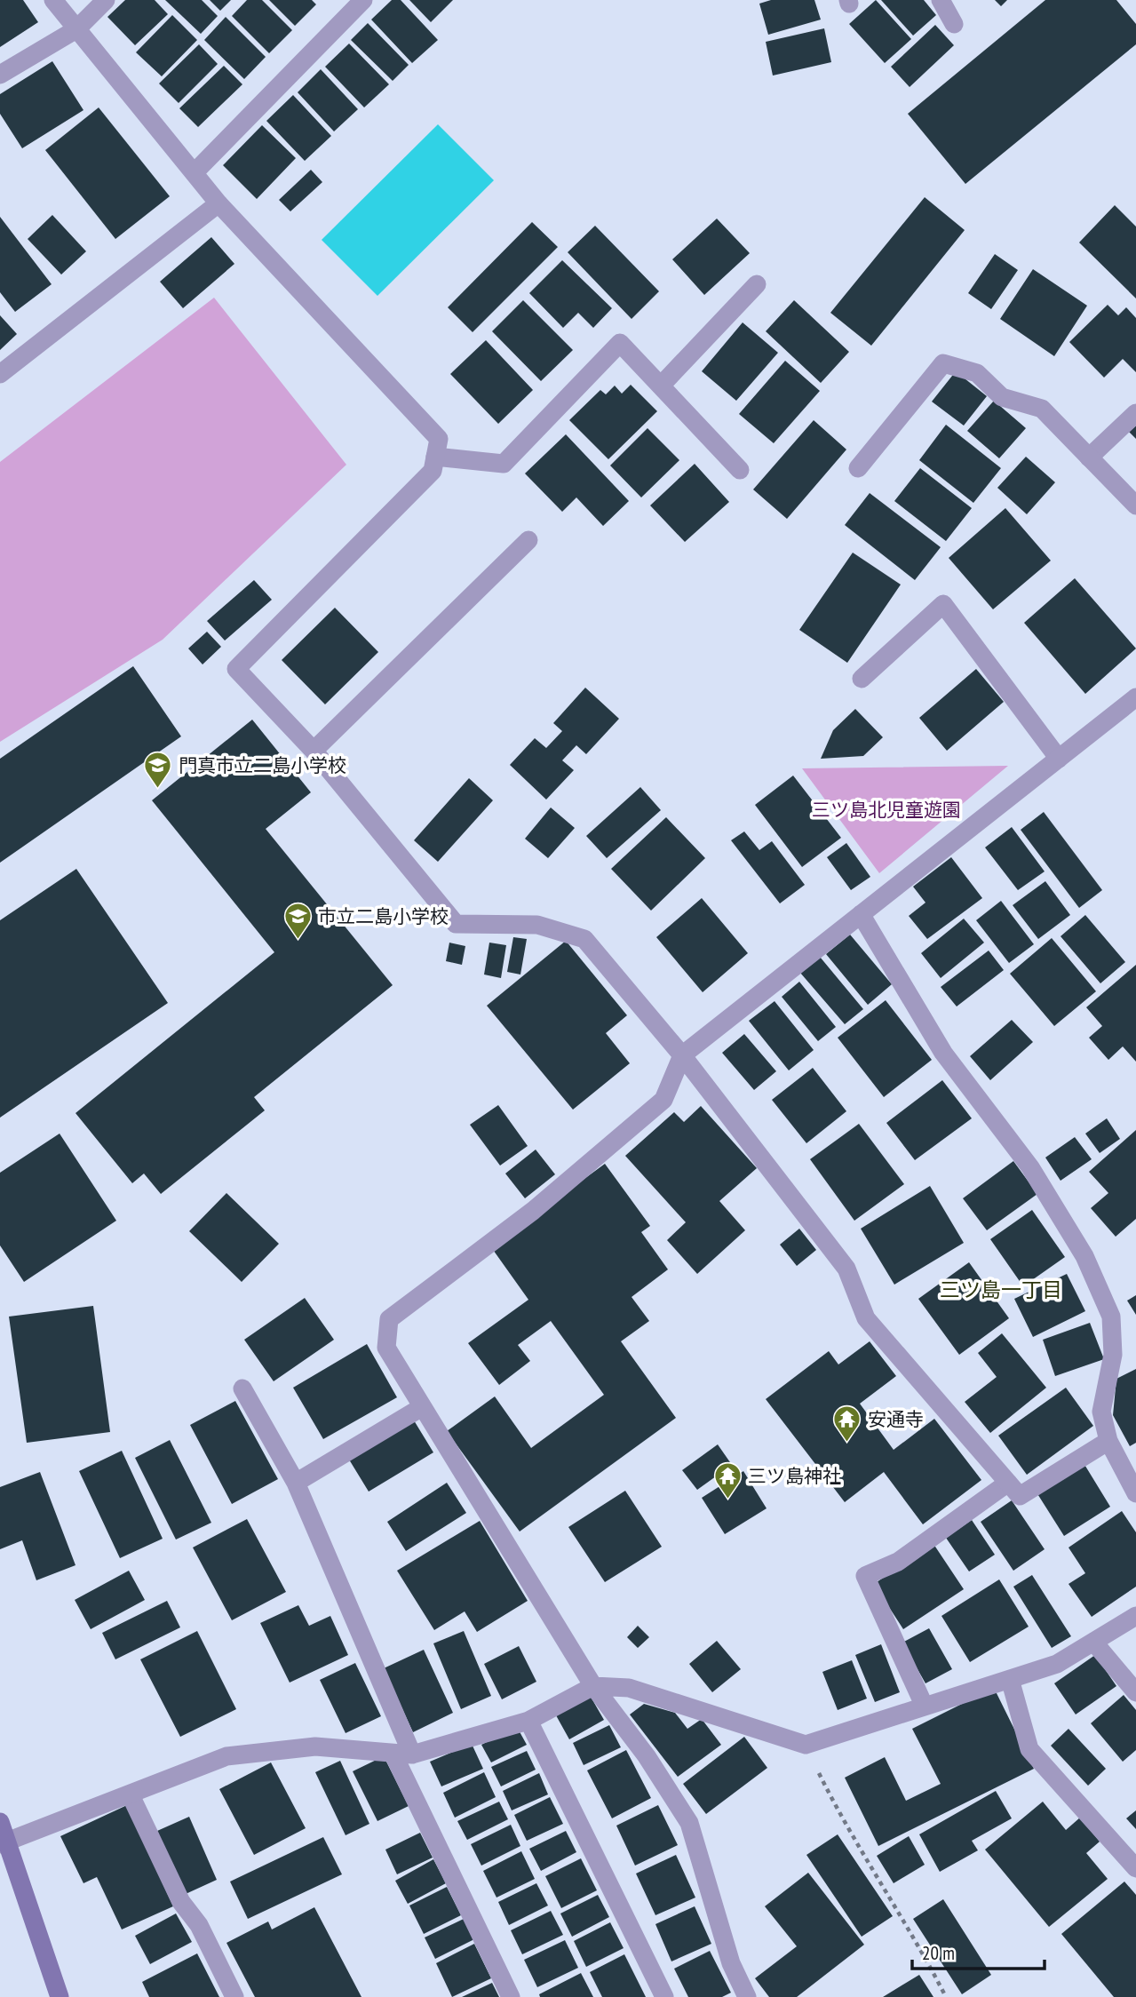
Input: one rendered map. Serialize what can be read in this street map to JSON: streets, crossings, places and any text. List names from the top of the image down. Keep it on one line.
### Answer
{"districts":["三ツ島一丁目"],"parks":["三ツ島北児童遊園"],"places":{"school or university":["門真市立二島小学校","市立二島小学校"],"temple":["安通寺","三ツ島神社"]},"scale_bar":"20 m"}
